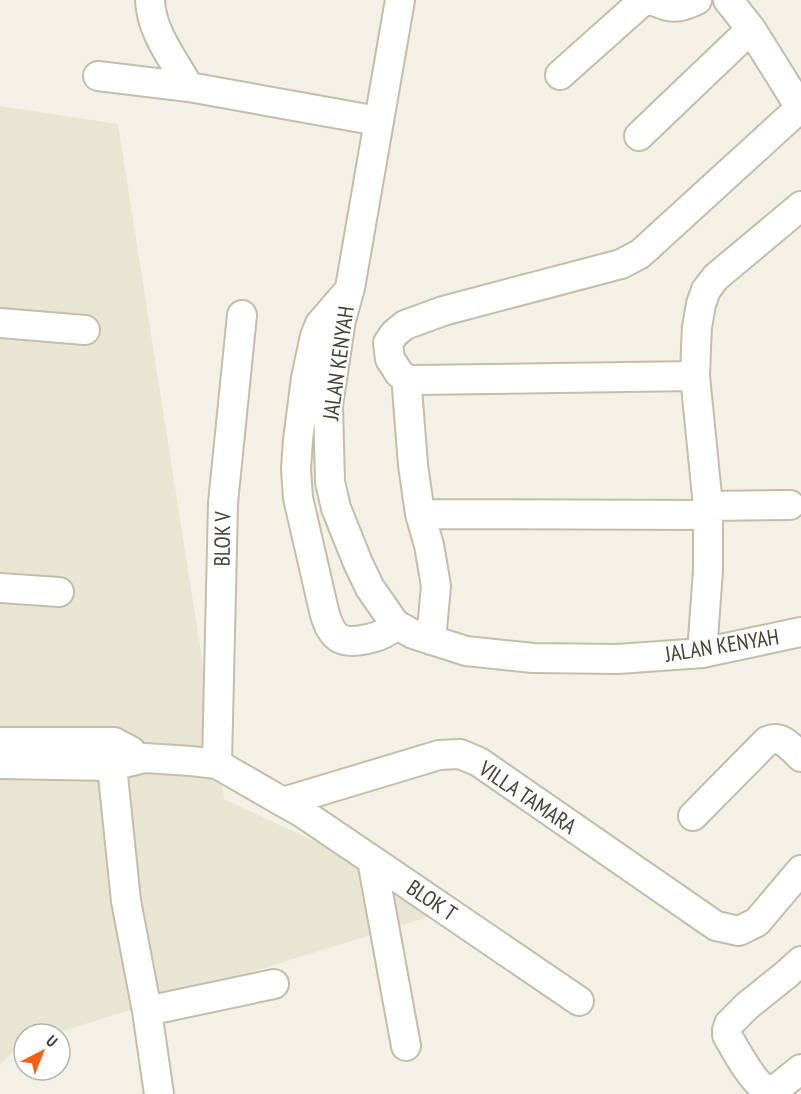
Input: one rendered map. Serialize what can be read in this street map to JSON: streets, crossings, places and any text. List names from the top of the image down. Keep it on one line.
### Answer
{"streets":{"street":["JALAN KENYAH","BLOK V","VILLA TAMARA","BLOK T"]},"crossings":[["VILLA TAMARA","BLOK T"]],"north":"top right"}
